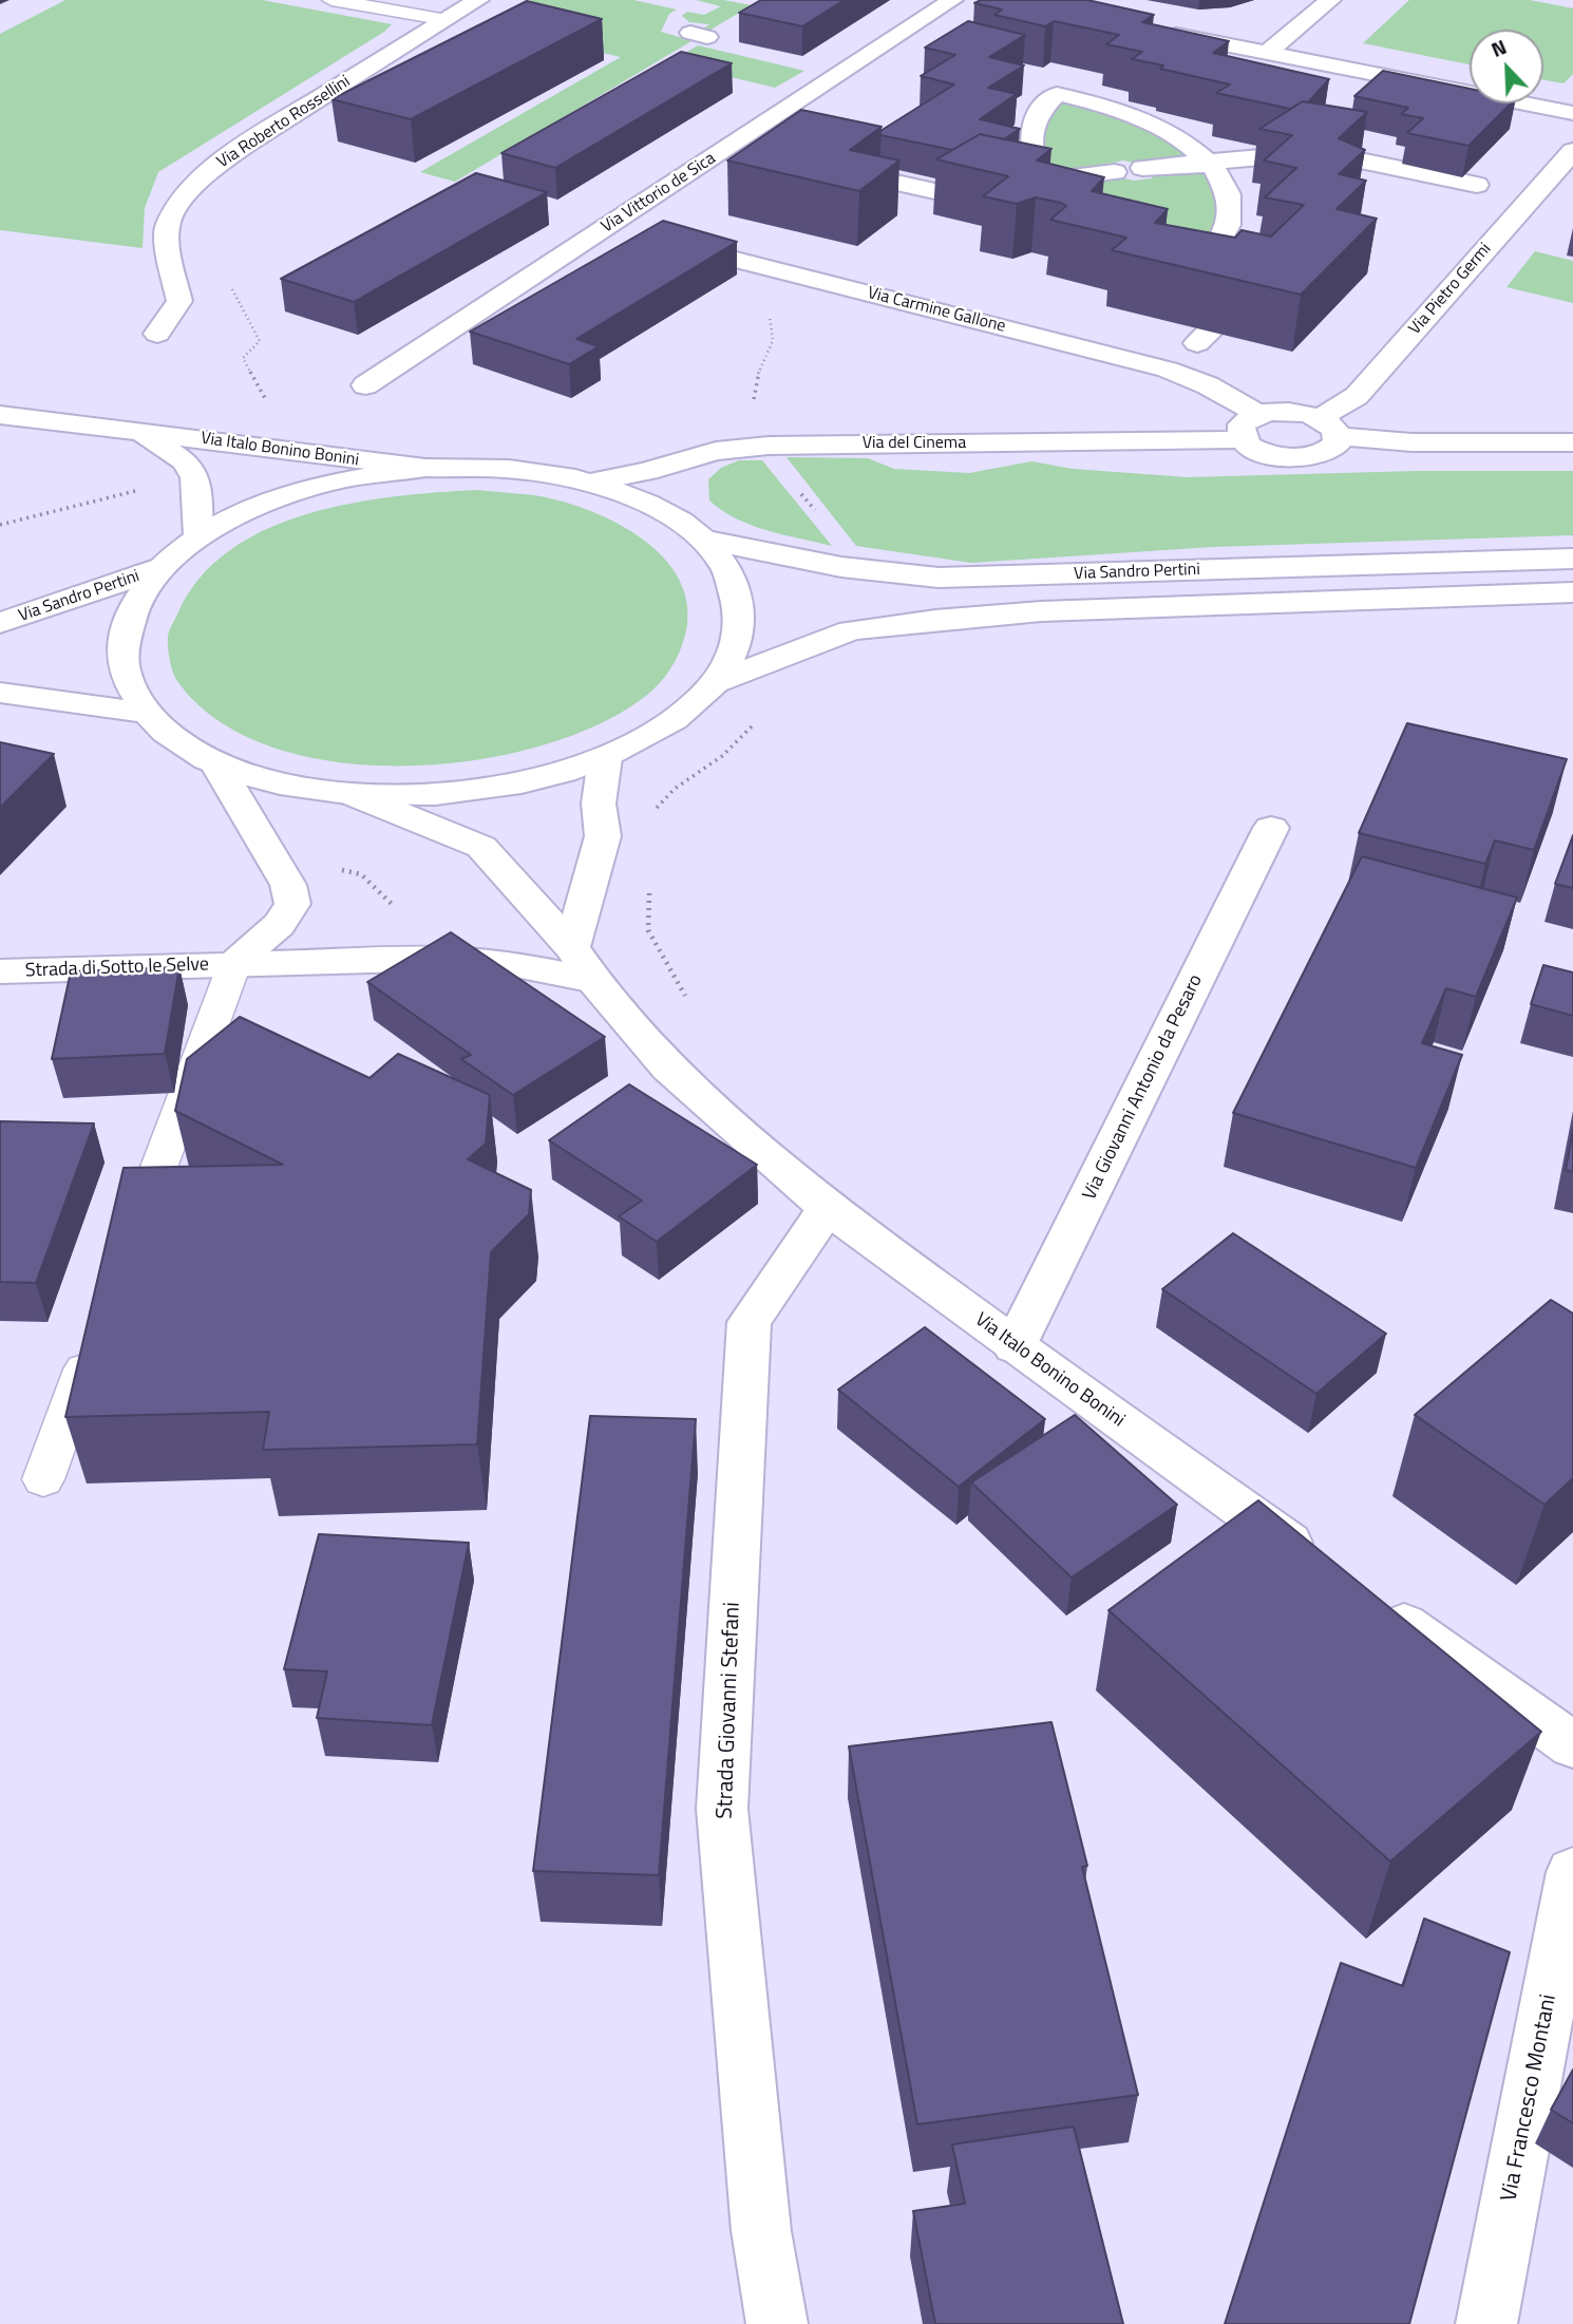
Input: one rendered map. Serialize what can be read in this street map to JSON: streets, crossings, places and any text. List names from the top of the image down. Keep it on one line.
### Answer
{"streets":{"street":["Via Roberto Rossellini","Via Vittorio de Sica","Via Pietro Germi","Via Carmine Gallone","Via del Cinema","Via Italo Bonino Bonini","Via Sandro Pertini","Strada di Sotto le Selve","Via Giovanni Antonio da Pesaro","Strada Giovanni Stefani","Via Francesco Montani"]},"crossings":[["Via Vittorio de Sica","Via Carmine Gallone"],["Via Pietro Germi","Via del Cinema"],["Via Italo Bonino Bonini","Strada di Sotto le Selve"],["Via Italo Bonino Bonini","Via Giovanni Antonio da Pesaro"],["Via Italo Bonino Bonini","Strada Giovanni Stefani"]],"north":"top left"}
